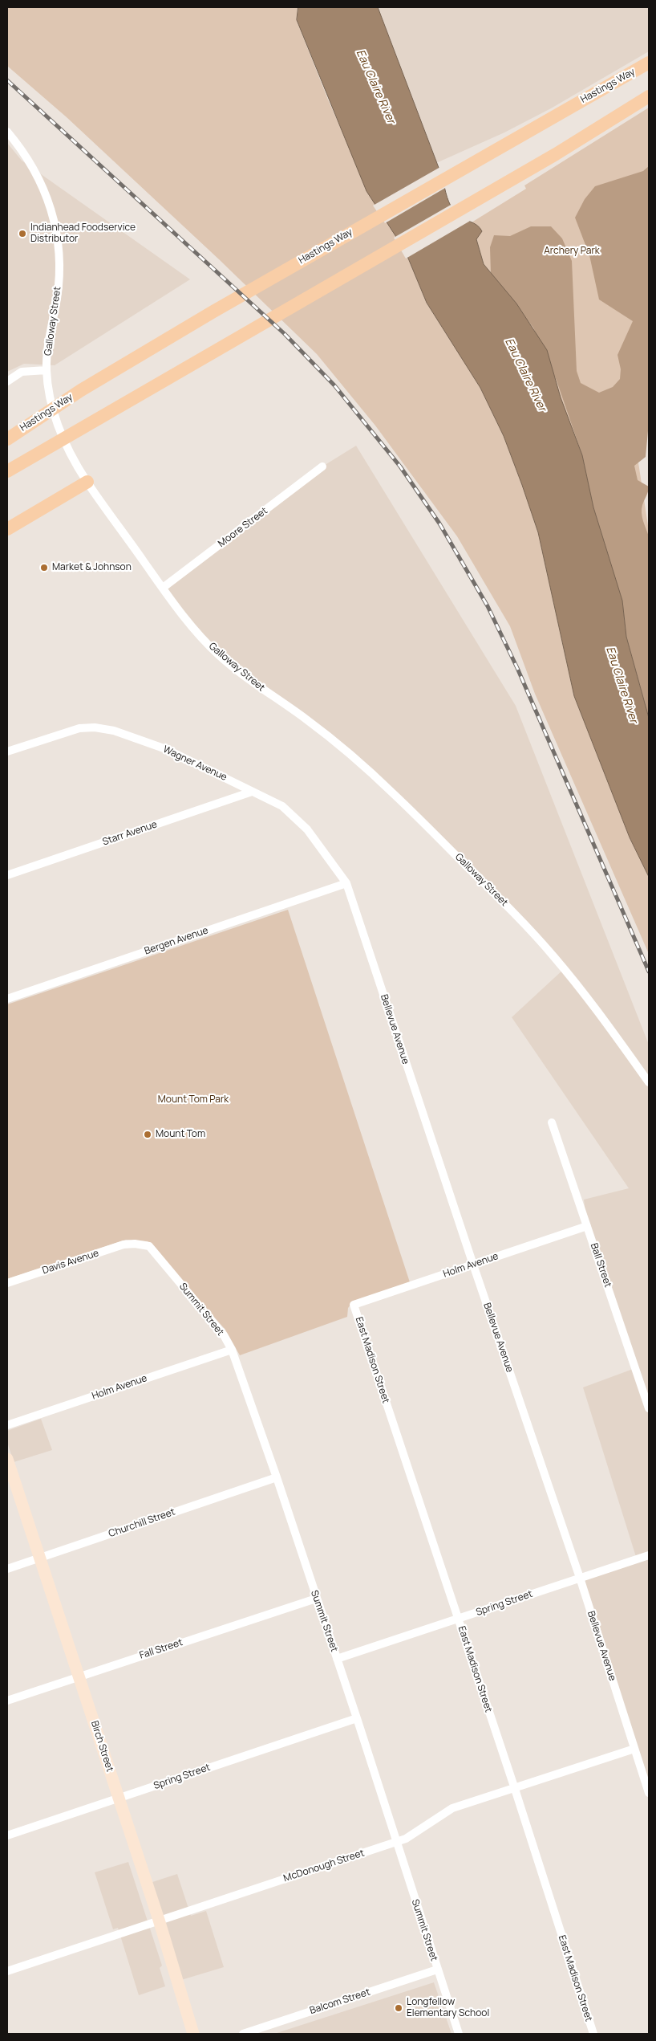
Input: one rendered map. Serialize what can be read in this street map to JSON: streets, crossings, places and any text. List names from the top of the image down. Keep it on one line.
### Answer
{"streets":{"main road":["Hastings Way","Birch Street"],"street":["Galloway Street","Moore Street","Wagner Avenue","Starr Avenue","Bergen Avenue","Bellevue Avenue","Davis Avenue","Holm Avenue","Ball Street","Summit Street","East Madison Street","Churchill Street","Spring Street","Fall Street","McDonough Street","Balcom Street"]},"crossings":[["Galloway Street","Moore Street"],["Wagner Avenue","Starr Avenue"],["Wagner Avenue","Bergen Avenue"],["Wagner Avenue","Bellevue Avenue"],["Bergen Avenue","Bellevue Avenue"],["Bellevue Avenue","Holm Avenue"],["Bellevue Avenue","Spring Street"],["Bellevue Avenue","McDonough Street"],["Davis Avenue","Summit Street"],["Holm Avenue","Ball Street"],["Holm Avenue","Summit Street"],["Holm Avenue","East Madison Street"],["Summit Street","Churchill Street"],["Summit Street","Spring Street"],["Summit Street","Fall Street"],["Summit Street","McDonough Street"],["Summit Street","Balcom Street"],["East Madison Street","Spring Street"],["East Madison Street","McDonough Street"],["Churchill Street","Birch Street"],["Spring Street","Birch Street"],["Fall Street","Birch Street"],["Birch Street","McDonough Street"]],"water":["Eau Claire River"],"parks":["Archery Park","Mount Tom Park"],"places":["Indianhead Foodservice Distributor","Market & Johnson","Mount Tom","Longfellow Elementary School"]}
